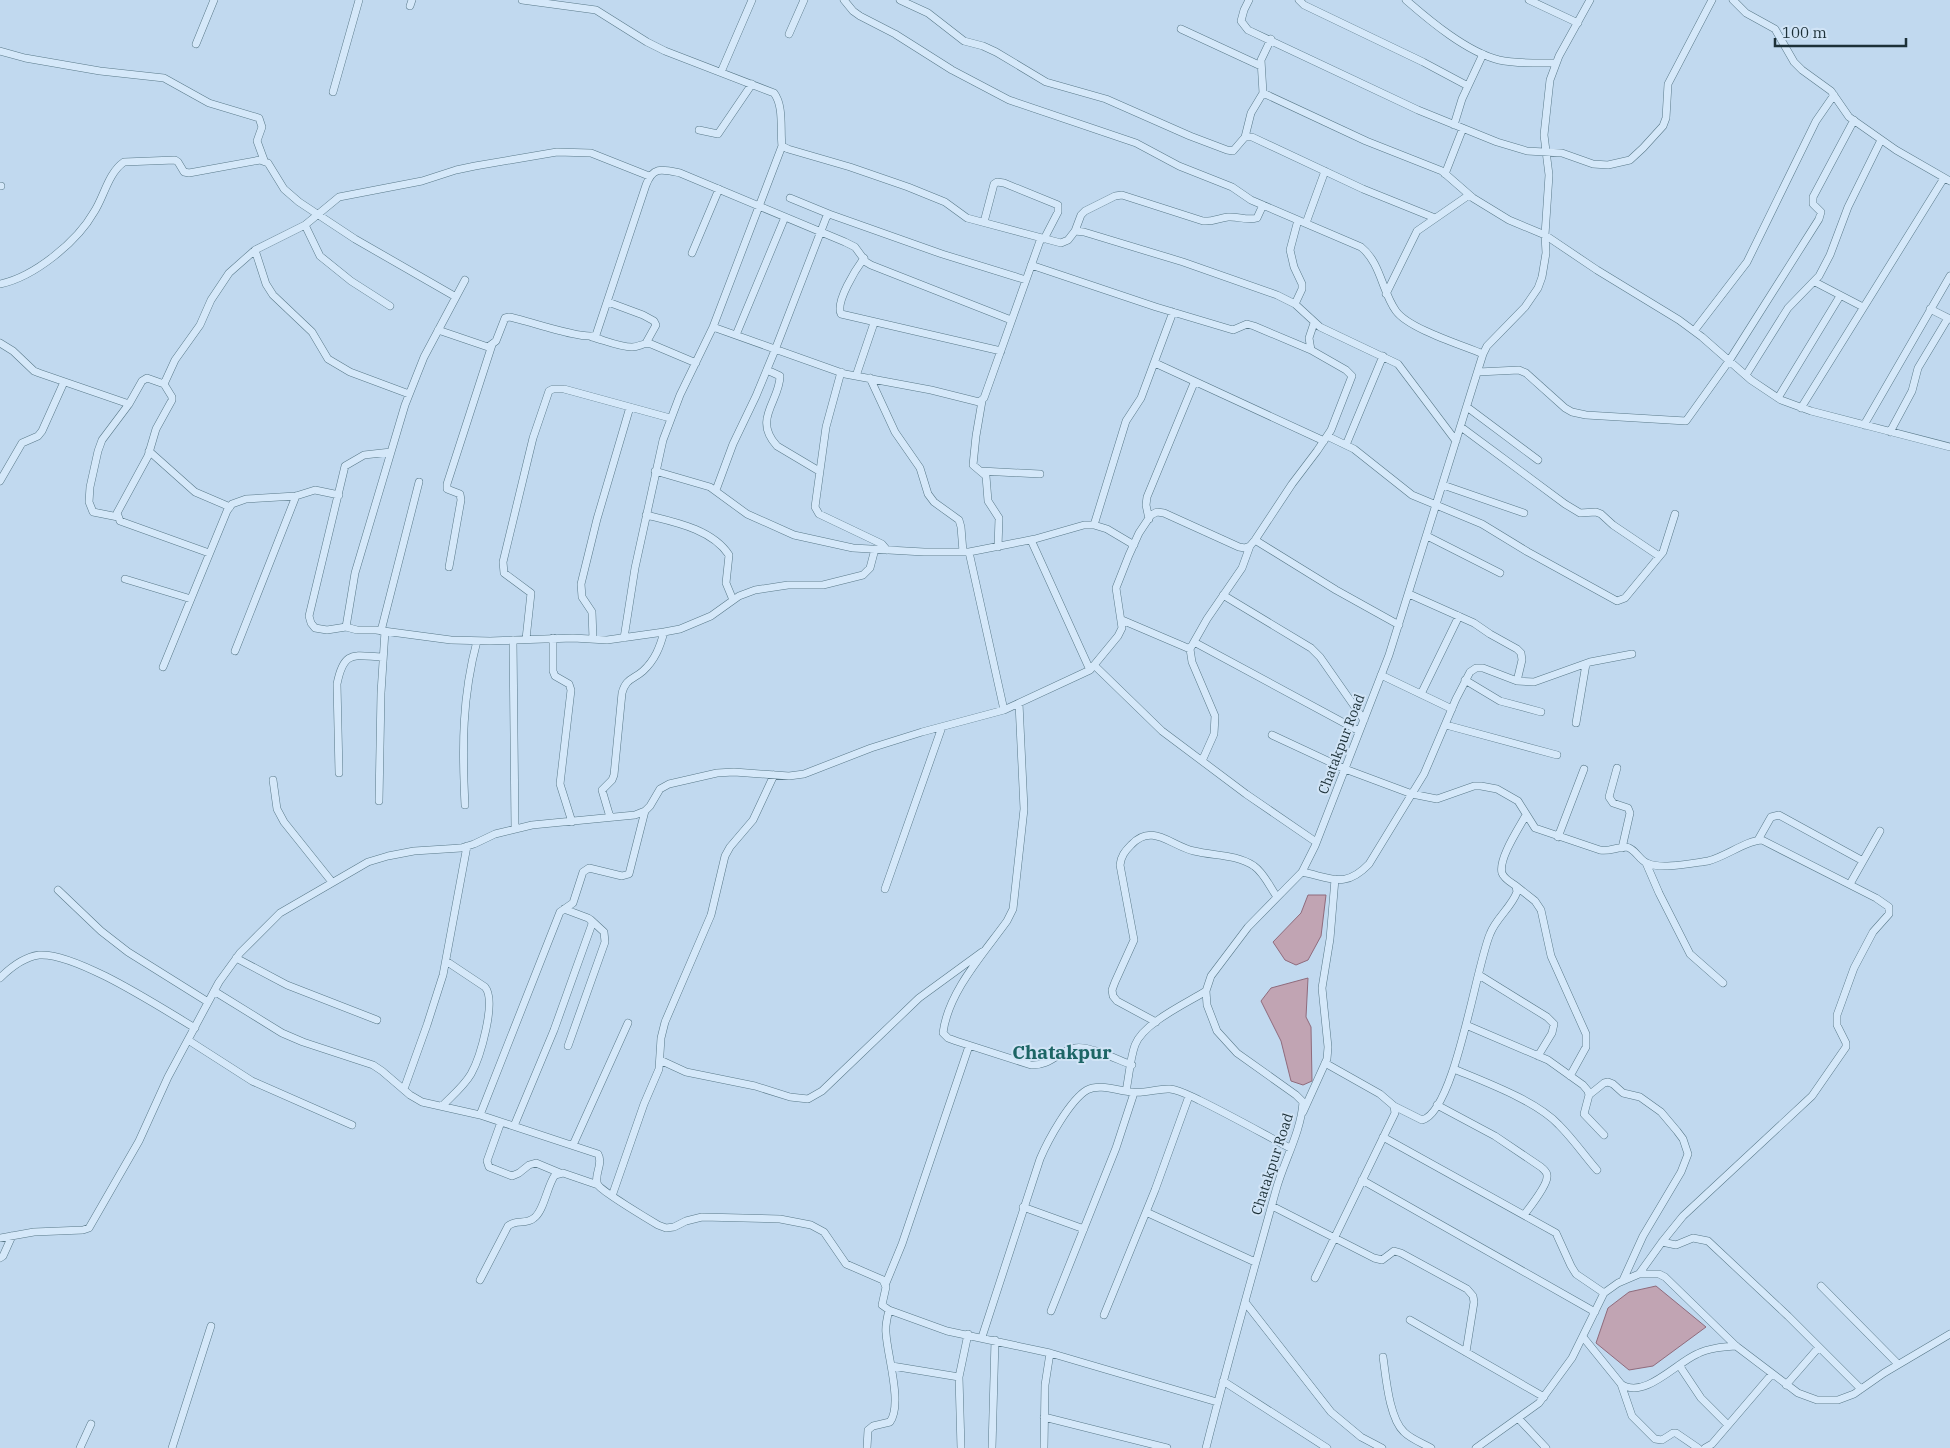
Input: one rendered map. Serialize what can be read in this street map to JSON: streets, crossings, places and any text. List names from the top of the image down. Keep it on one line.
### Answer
{"streets":{"street":["Chatakpur Road"]},"districts":["Chatakpur"],"scale_bar":"100 m"}
